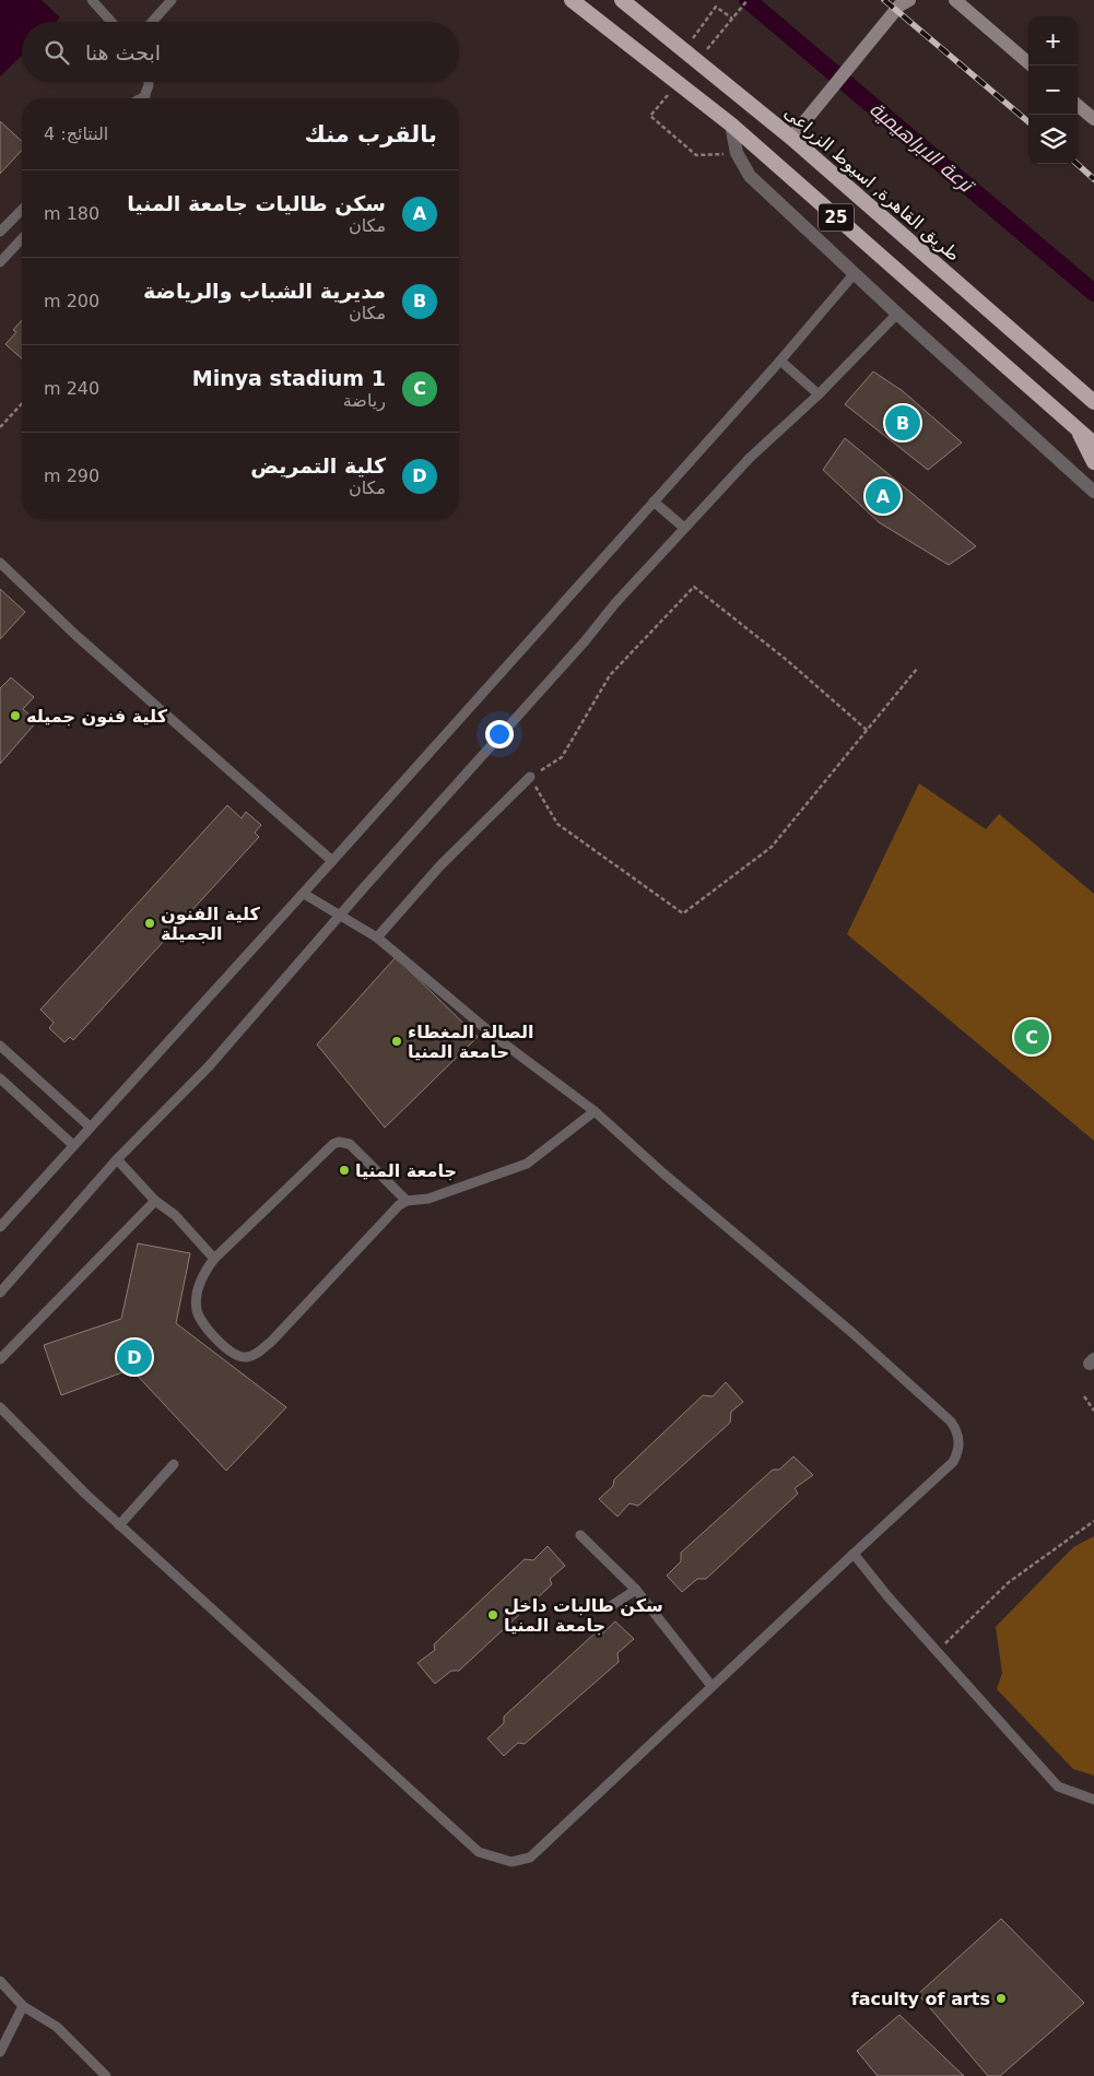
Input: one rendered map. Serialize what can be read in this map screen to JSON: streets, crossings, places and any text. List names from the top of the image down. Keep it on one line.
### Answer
{"streets":{"highway":["طريق القاهرة, اسيوط الزراعى","25"]},"water":["ترعة الابراهيمية"],"places":["كلية فنون جميله","كلية الفنون الجميلة","الصالة المغطاء حامعة المنيا","جامعة المنيا","سكن طالبات داخل جامعة المنيا","faculty of arts"],"page":{"map_buttons":["+","−"],"search":"ابحث هنا","heading":["بالقرب منك","النتائج: 4"],"list":[{"mark":"A","name":"سكن طاليات جامعة المنيا","note":"مكان","value":"180 m"},{"mark":"B","name":"مديرية الشباب والرياضة","note":"مكان","value":"200 m"},{"mark":"C","name":"Minya stadium 1","note":"رياضة","value":"240 m"},{"mark":"D","name":"كلية التمريض","note":"مكان","value":"290 m"}],"pins":["B","A","C","D"]}}
